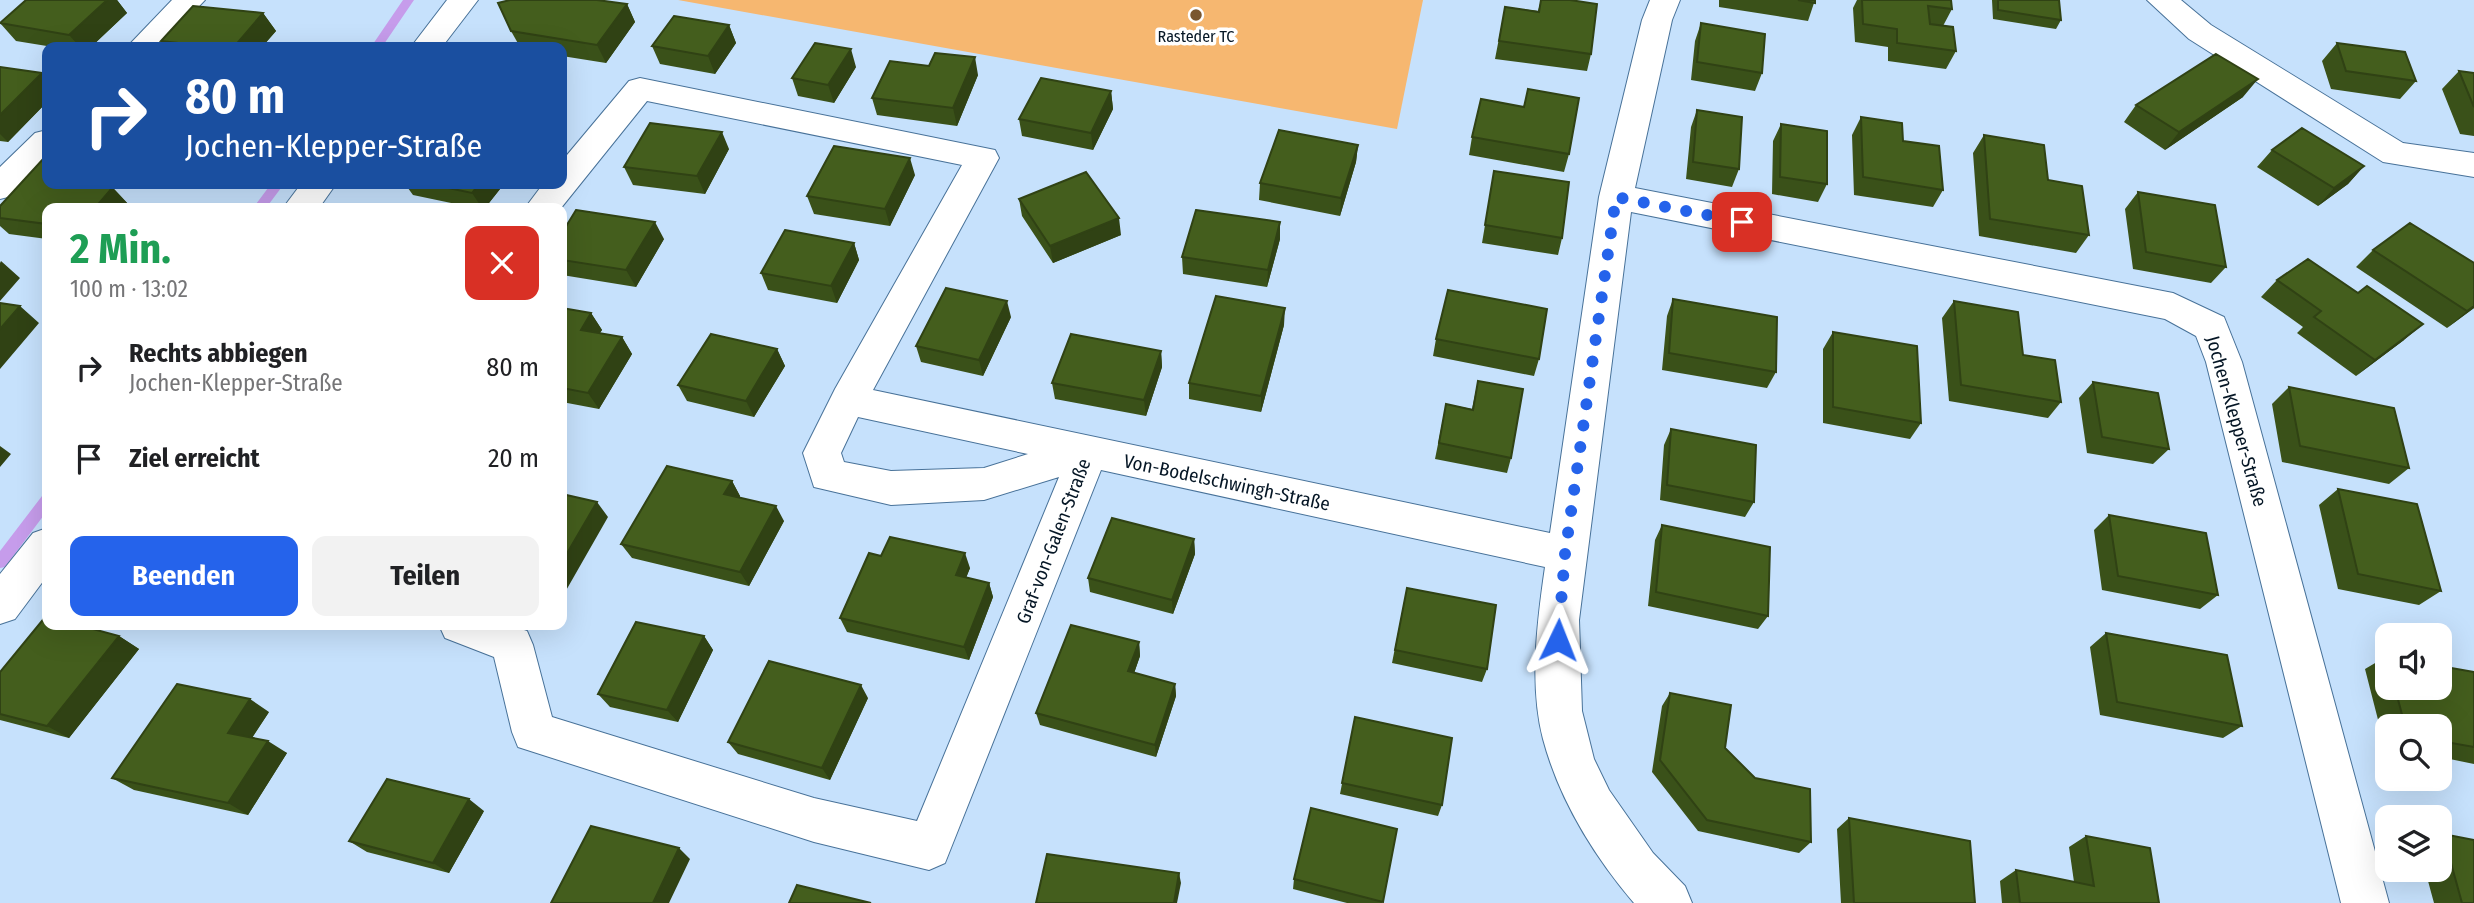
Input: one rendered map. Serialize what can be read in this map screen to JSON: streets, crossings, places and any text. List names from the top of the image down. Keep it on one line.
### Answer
{"streets":{"street":["Jochen-Klepper-Straße","Von-Bodelschwingh-Straße","Graf-von-Galen-Straße"]},"crossings":[["Von-Bodelschwingh-Straße","Graf-von-Galen-Straße"]],"places":["Rasteder TC"],"page":{"turn":["80 m","Jochen-Klepper-Straße"],"heading":["2 Min.","100 m · 13:02"],"list":[{"name":"Rechts abbiegen","note":"Jochen-Klepper-Straße","value":"80 m"},{"name":"Ziel erreicht","value":"20 m"}],"buttons":["Beenden","Teilen"]}}
